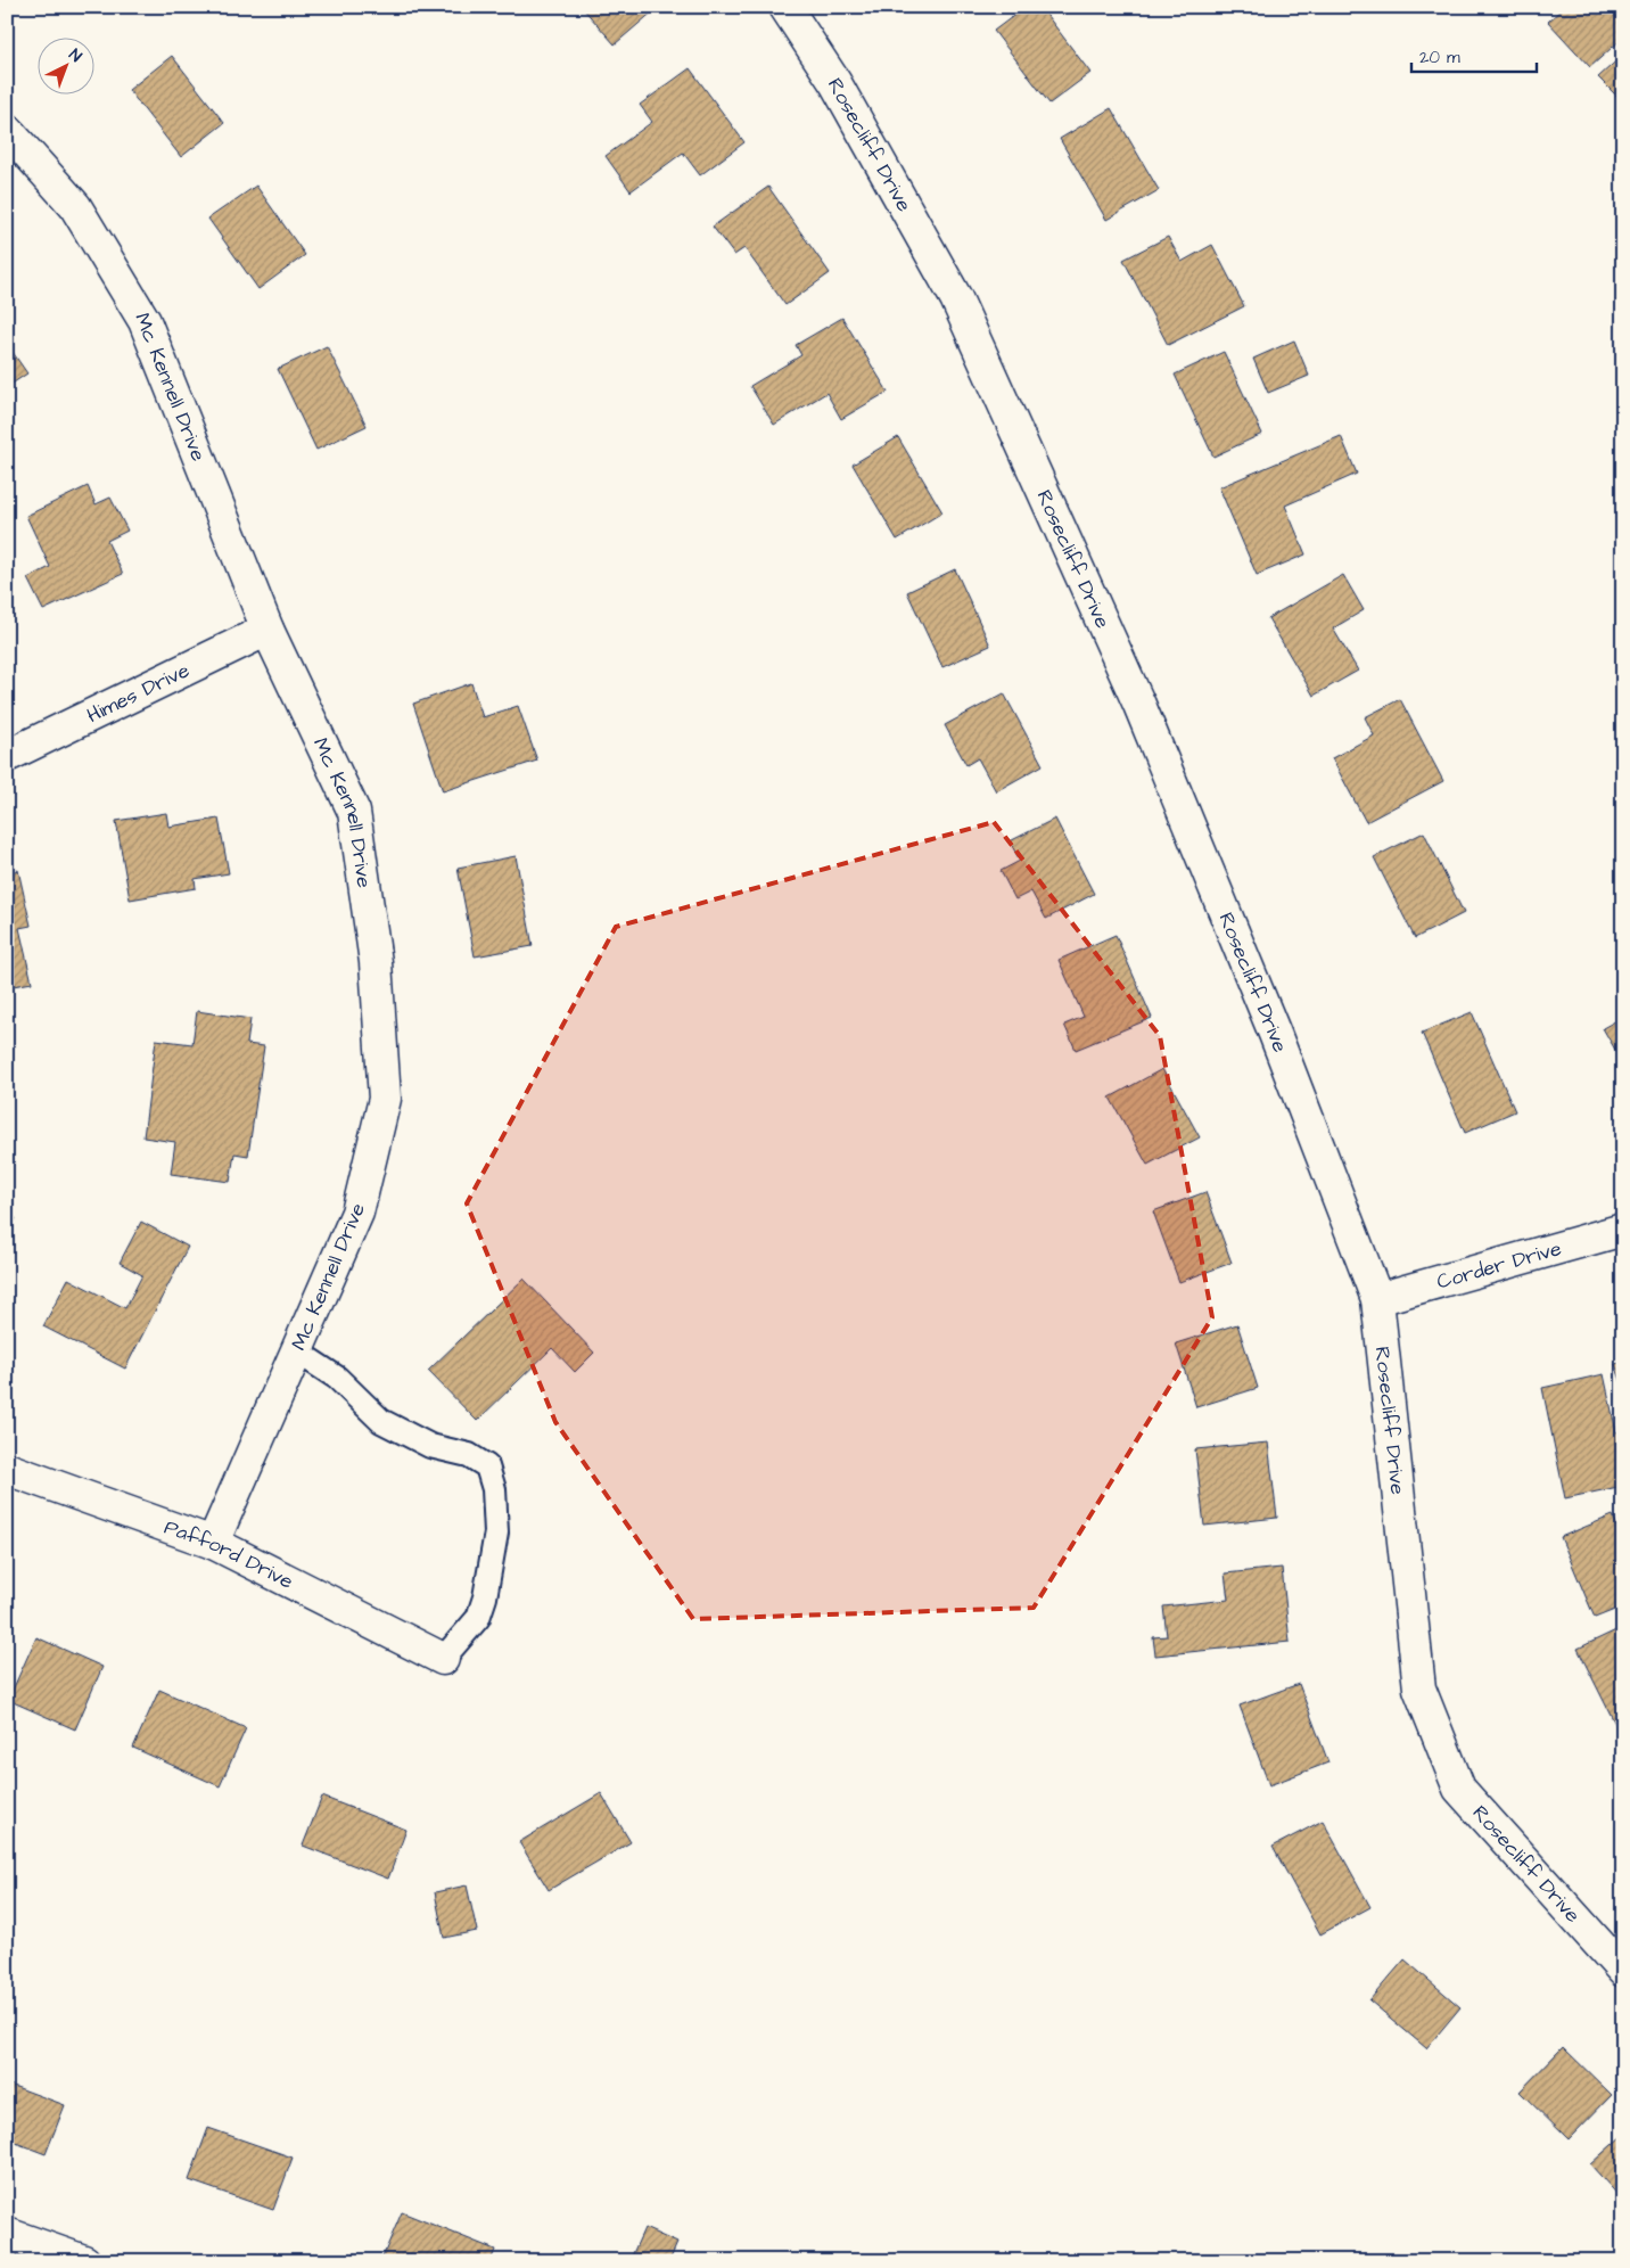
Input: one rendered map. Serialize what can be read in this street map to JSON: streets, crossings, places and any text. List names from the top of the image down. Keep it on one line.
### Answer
{"streets":{"street":["Rosecliff Drive","Mc Kennell Drive","Himes Drive","Corder Drive","Pafford Drive"]},"crossings":[["Rosecliff Drive","Corder Drive"],["Mc Kennell Drive","Himes Drive"],["Mc Kennell Drive","Pafford Drive"]],"scale_bar":"20 m","north":"top right"}
